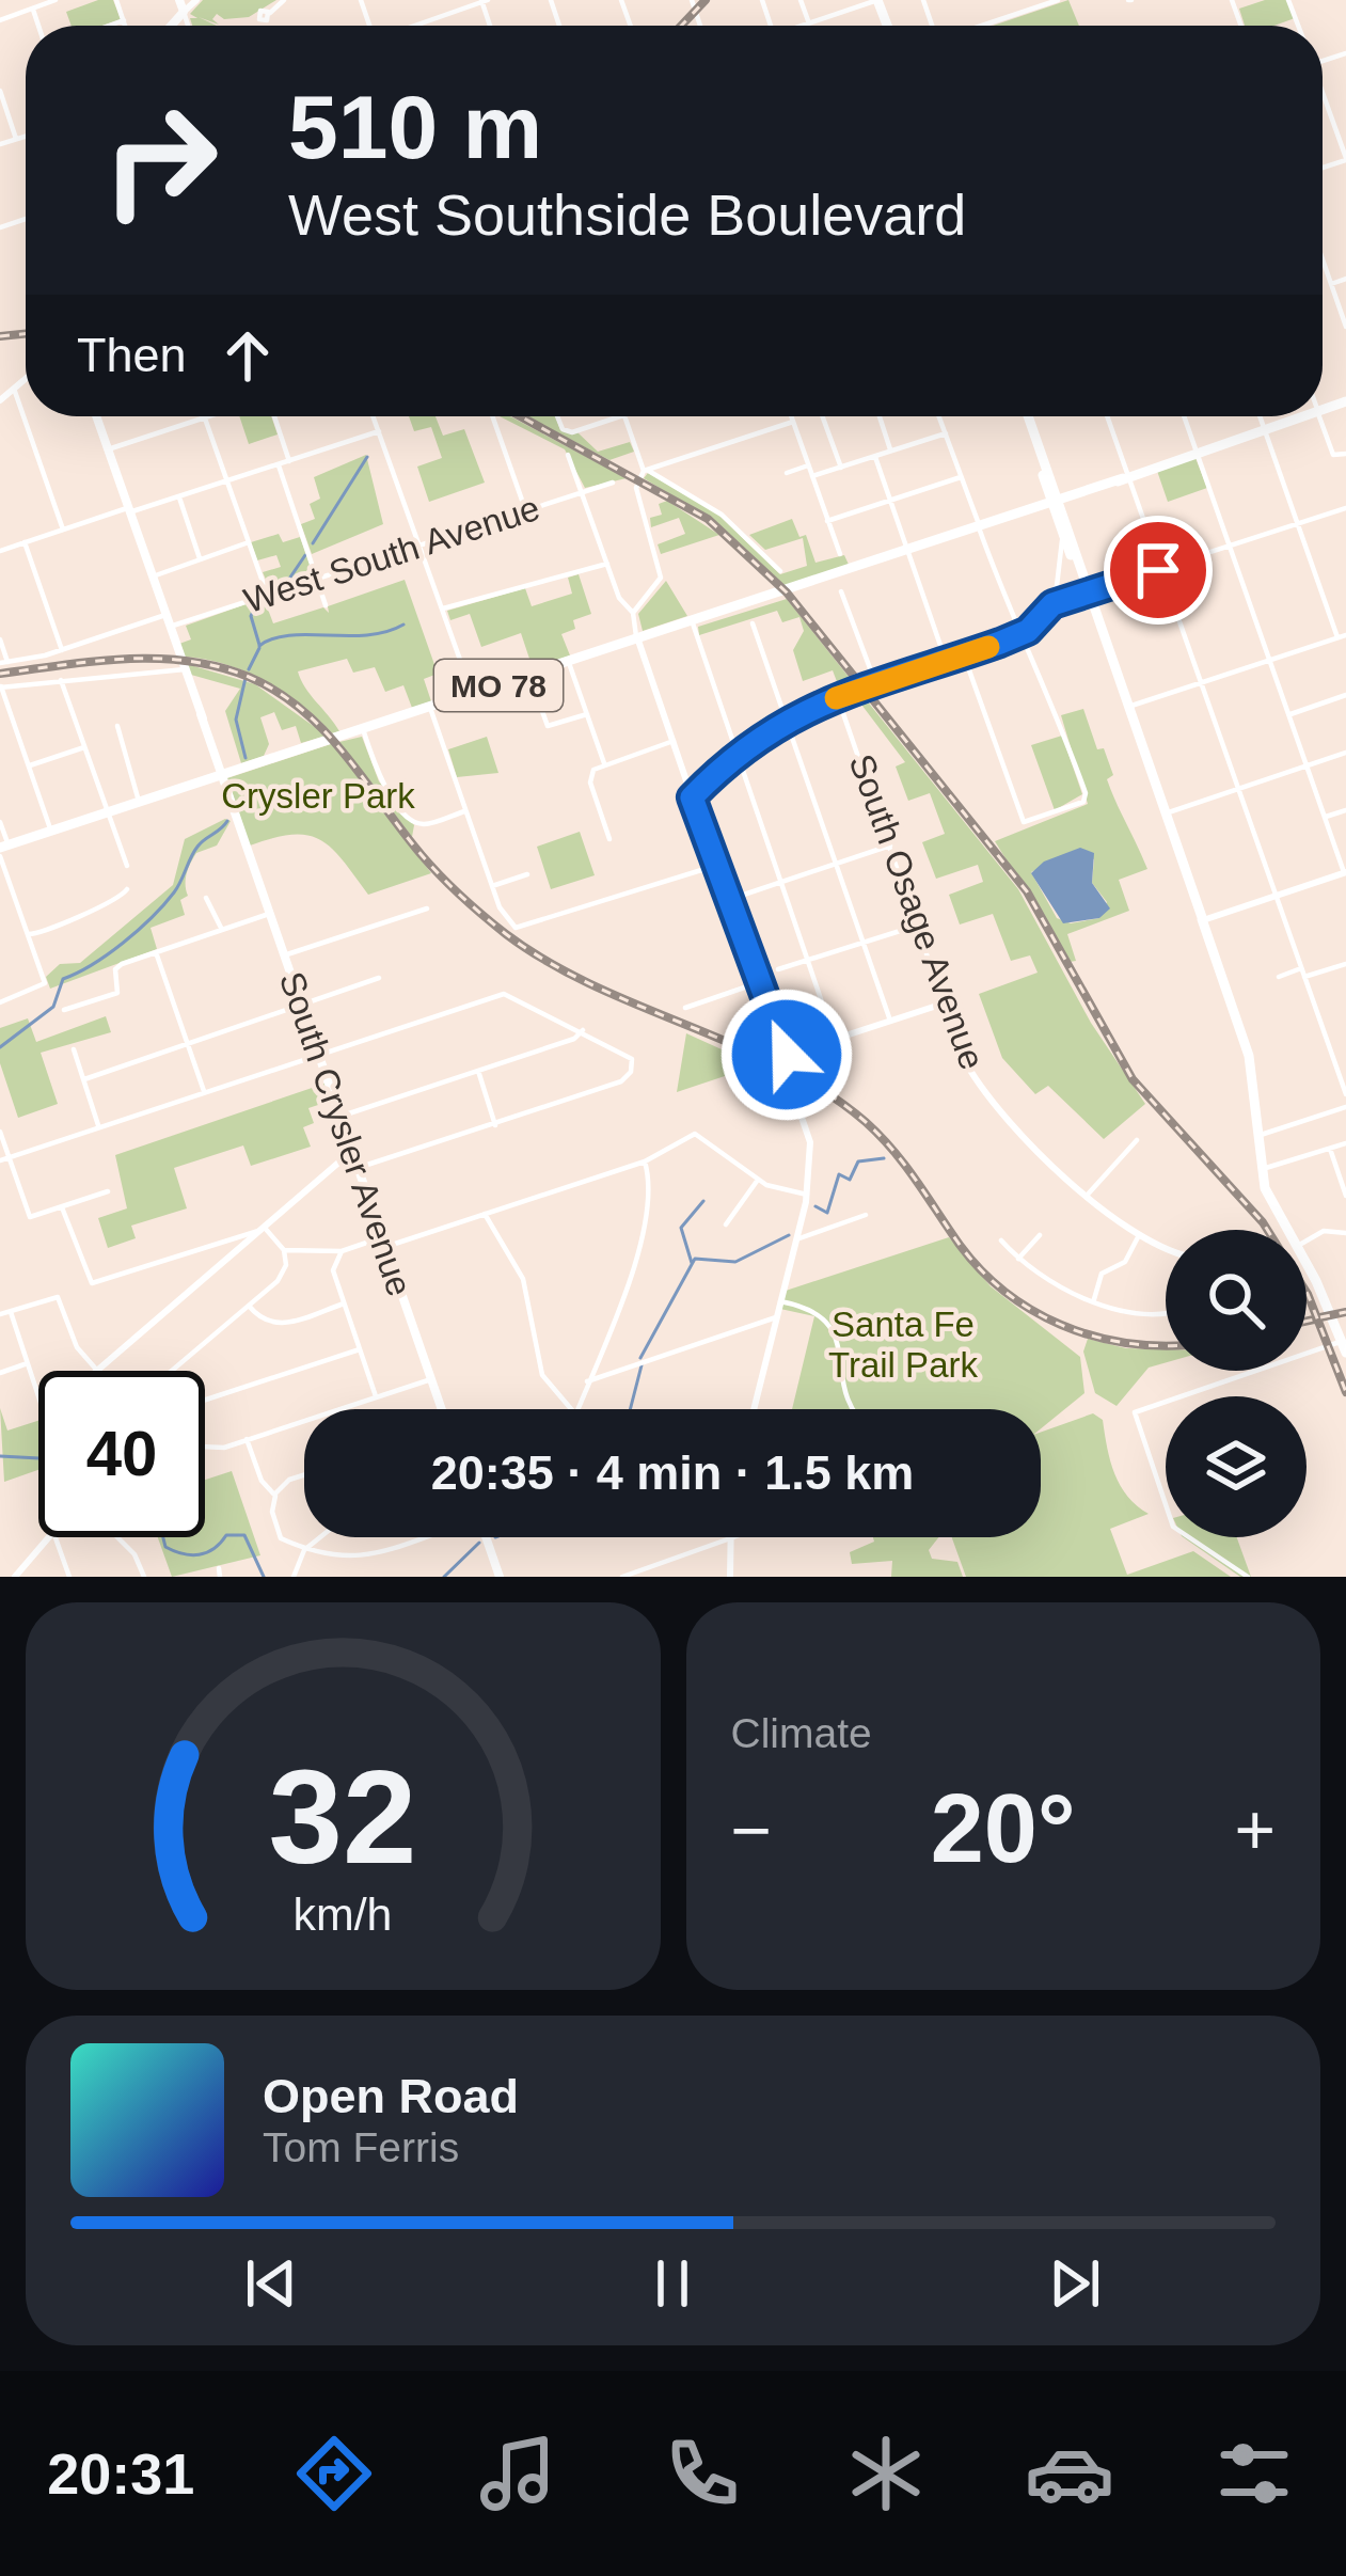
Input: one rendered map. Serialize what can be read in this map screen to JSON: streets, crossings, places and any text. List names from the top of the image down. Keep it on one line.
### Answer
{"streets":{"main road":["MO 78","South Crysler Avenue"],"street":["West South Avenue","South Osage Avenue"]},"crossings":[["West South Avenue","South Crysler Avenue"],["MO 78","South Crysler Avenue"]],"parks":["Crysler Park","Santa Fe Trail Park"],"page":{"turn":["510 m","West Southside Boulevard"],"then":"Then","limit":"40","trip":"20:35 · 4 min · 1.5 km","tile":"Climate","heat":["−","20°","+"],"song":["Open Road","Tom Ferris"],"tabs":"20:31","gauge":["32","km/h"]}}
